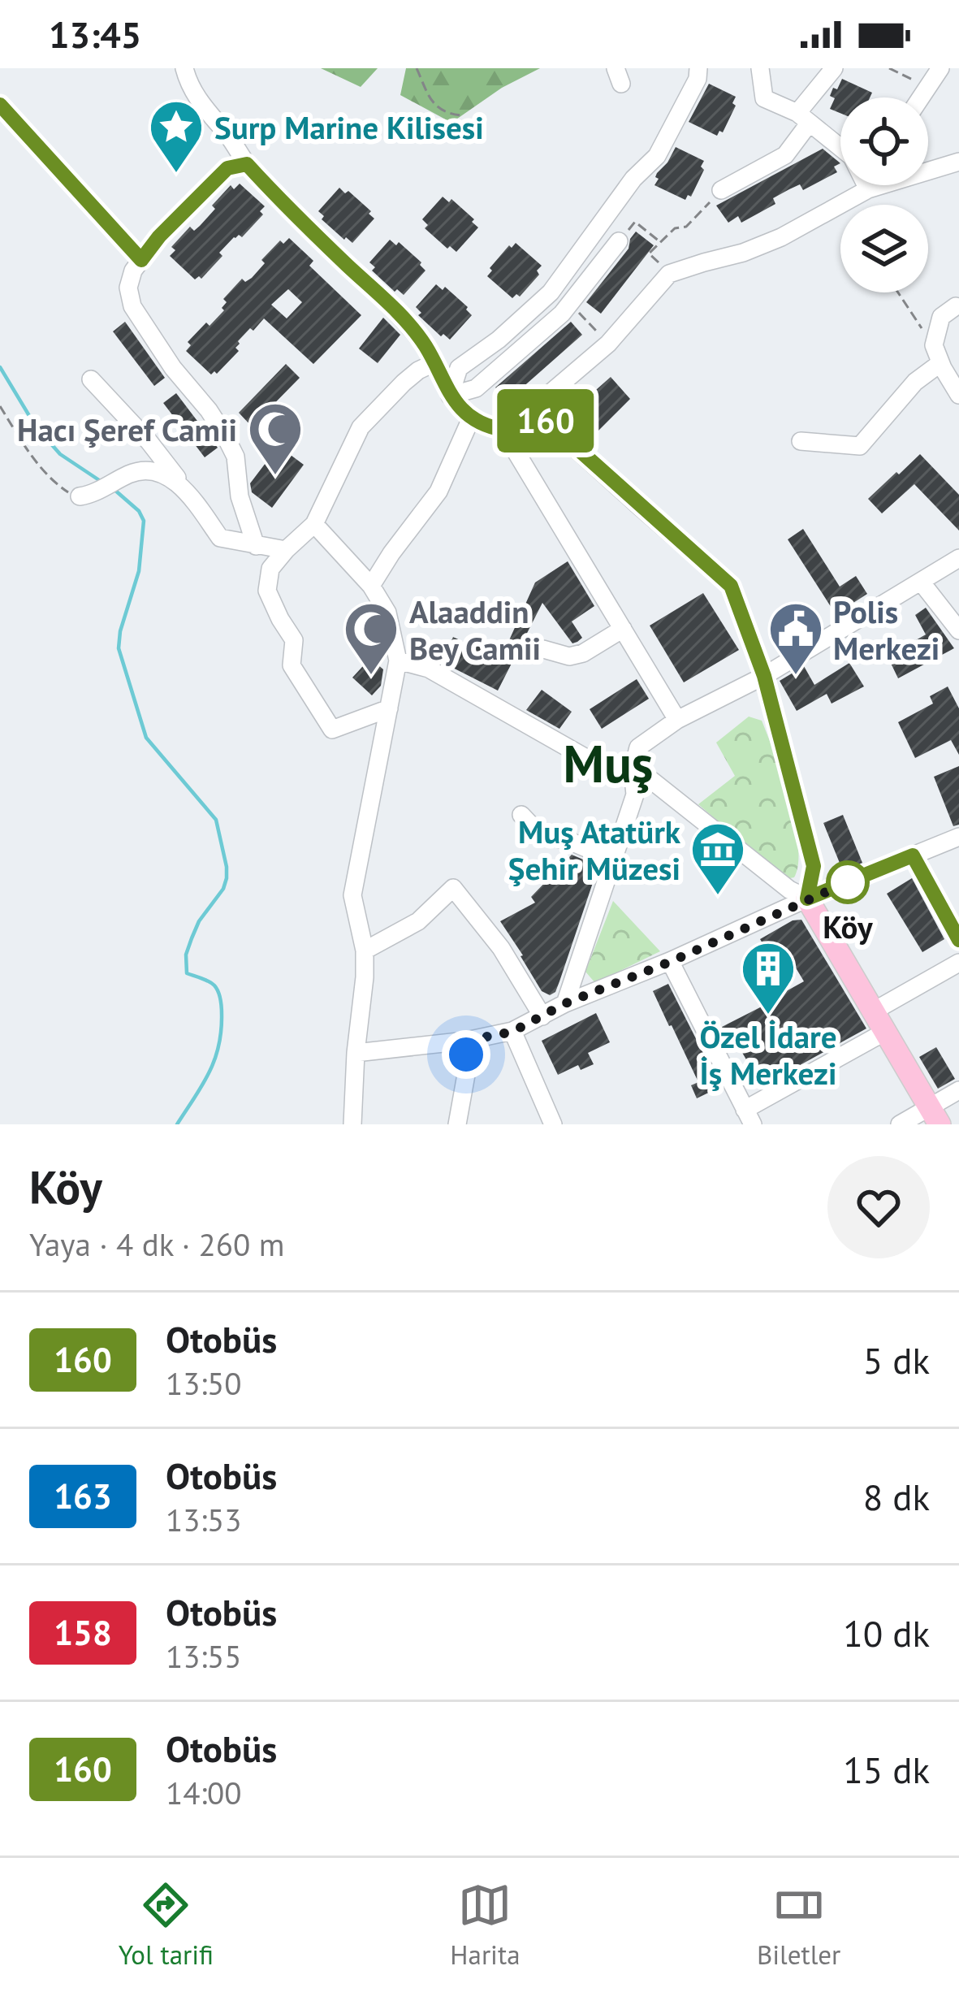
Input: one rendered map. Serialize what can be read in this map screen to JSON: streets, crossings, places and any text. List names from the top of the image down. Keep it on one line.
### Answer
{"districts":["Muş"],"places":{"place":["Surp Marine Kilisesi"],"mosque":["Hacı Şeref Camii","Alaaddin Bey Camii"],"public building":["Polis Merkezi"],"other":["Köy"],"museum":["Muş Atatürk Şehir Müzesi"],"building":["Özel İdare İş Merkezi"]},"lines":["bus line 160"],"page":{"status":"13:45","on_map":"160","heading":["Köy","Yaya · 4 dk · 260 m"],"list":[{"mark":"160","name":"Otobüs","note":"13:50","value":"5 dk"},{"mark":"163","name":"Otobüs","note":"13:53","value":"8 dk"},{"mark":"158","name":"Otobüs","note":"13:55","value":"10 dk"},{"mark":"160","name":"Otobüs","note":"14:00","value":"15 dk"}],"tabs":["Yol tarifi","Harita","Biletler"]}}
